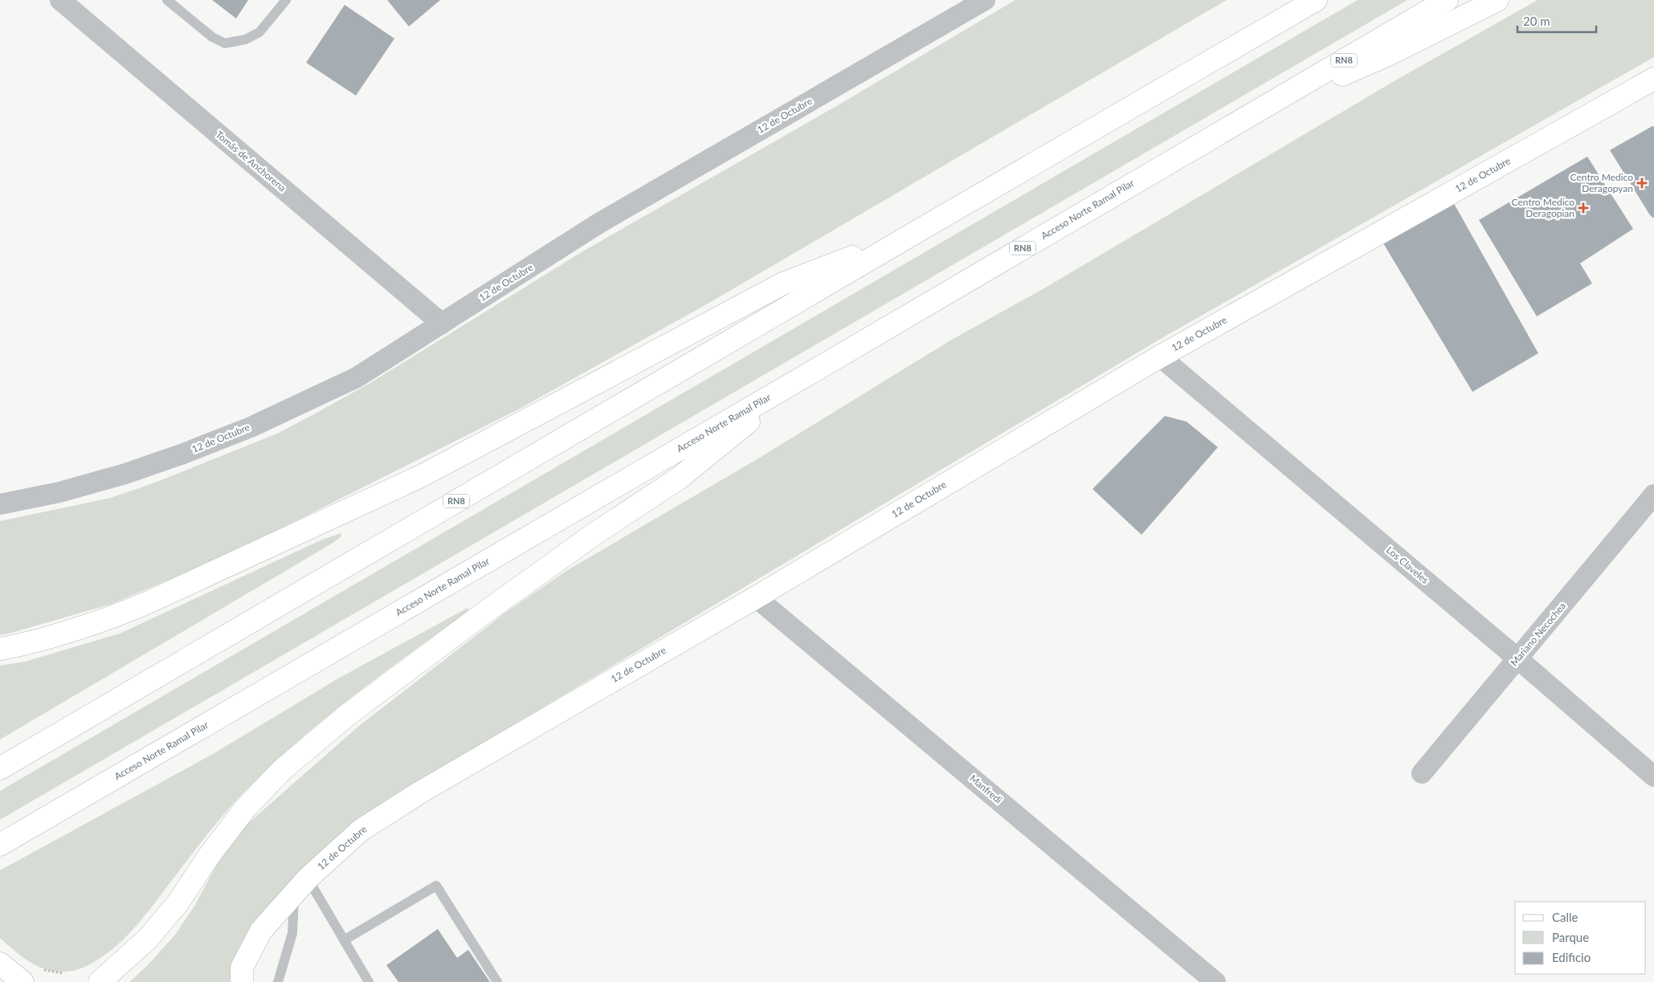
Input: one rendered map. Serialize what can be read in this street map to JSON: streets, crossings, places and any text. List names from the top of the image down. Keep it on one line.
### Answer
{"streets":{"main road":["RN8","12 de Octubre","Acceso Norte Ramal Pilar"],"street":["Tomás de Anchorena","Los Claveles","Mariano Necochea","Manfredi"]},"crossings":[["12 de Octubre","Tomás de Anchorena"],["12 de Octubre","Los Claveles"],["12 de Octubre","Manfredi"],["Los Claveles","Mariano Necochea"]],"places":{"health":["Centro Medico Deragopyan","Centro Medico Deragopian"]},"legend":["Calle","Parque","Edificio"],"scale_bar":"20 m"}
